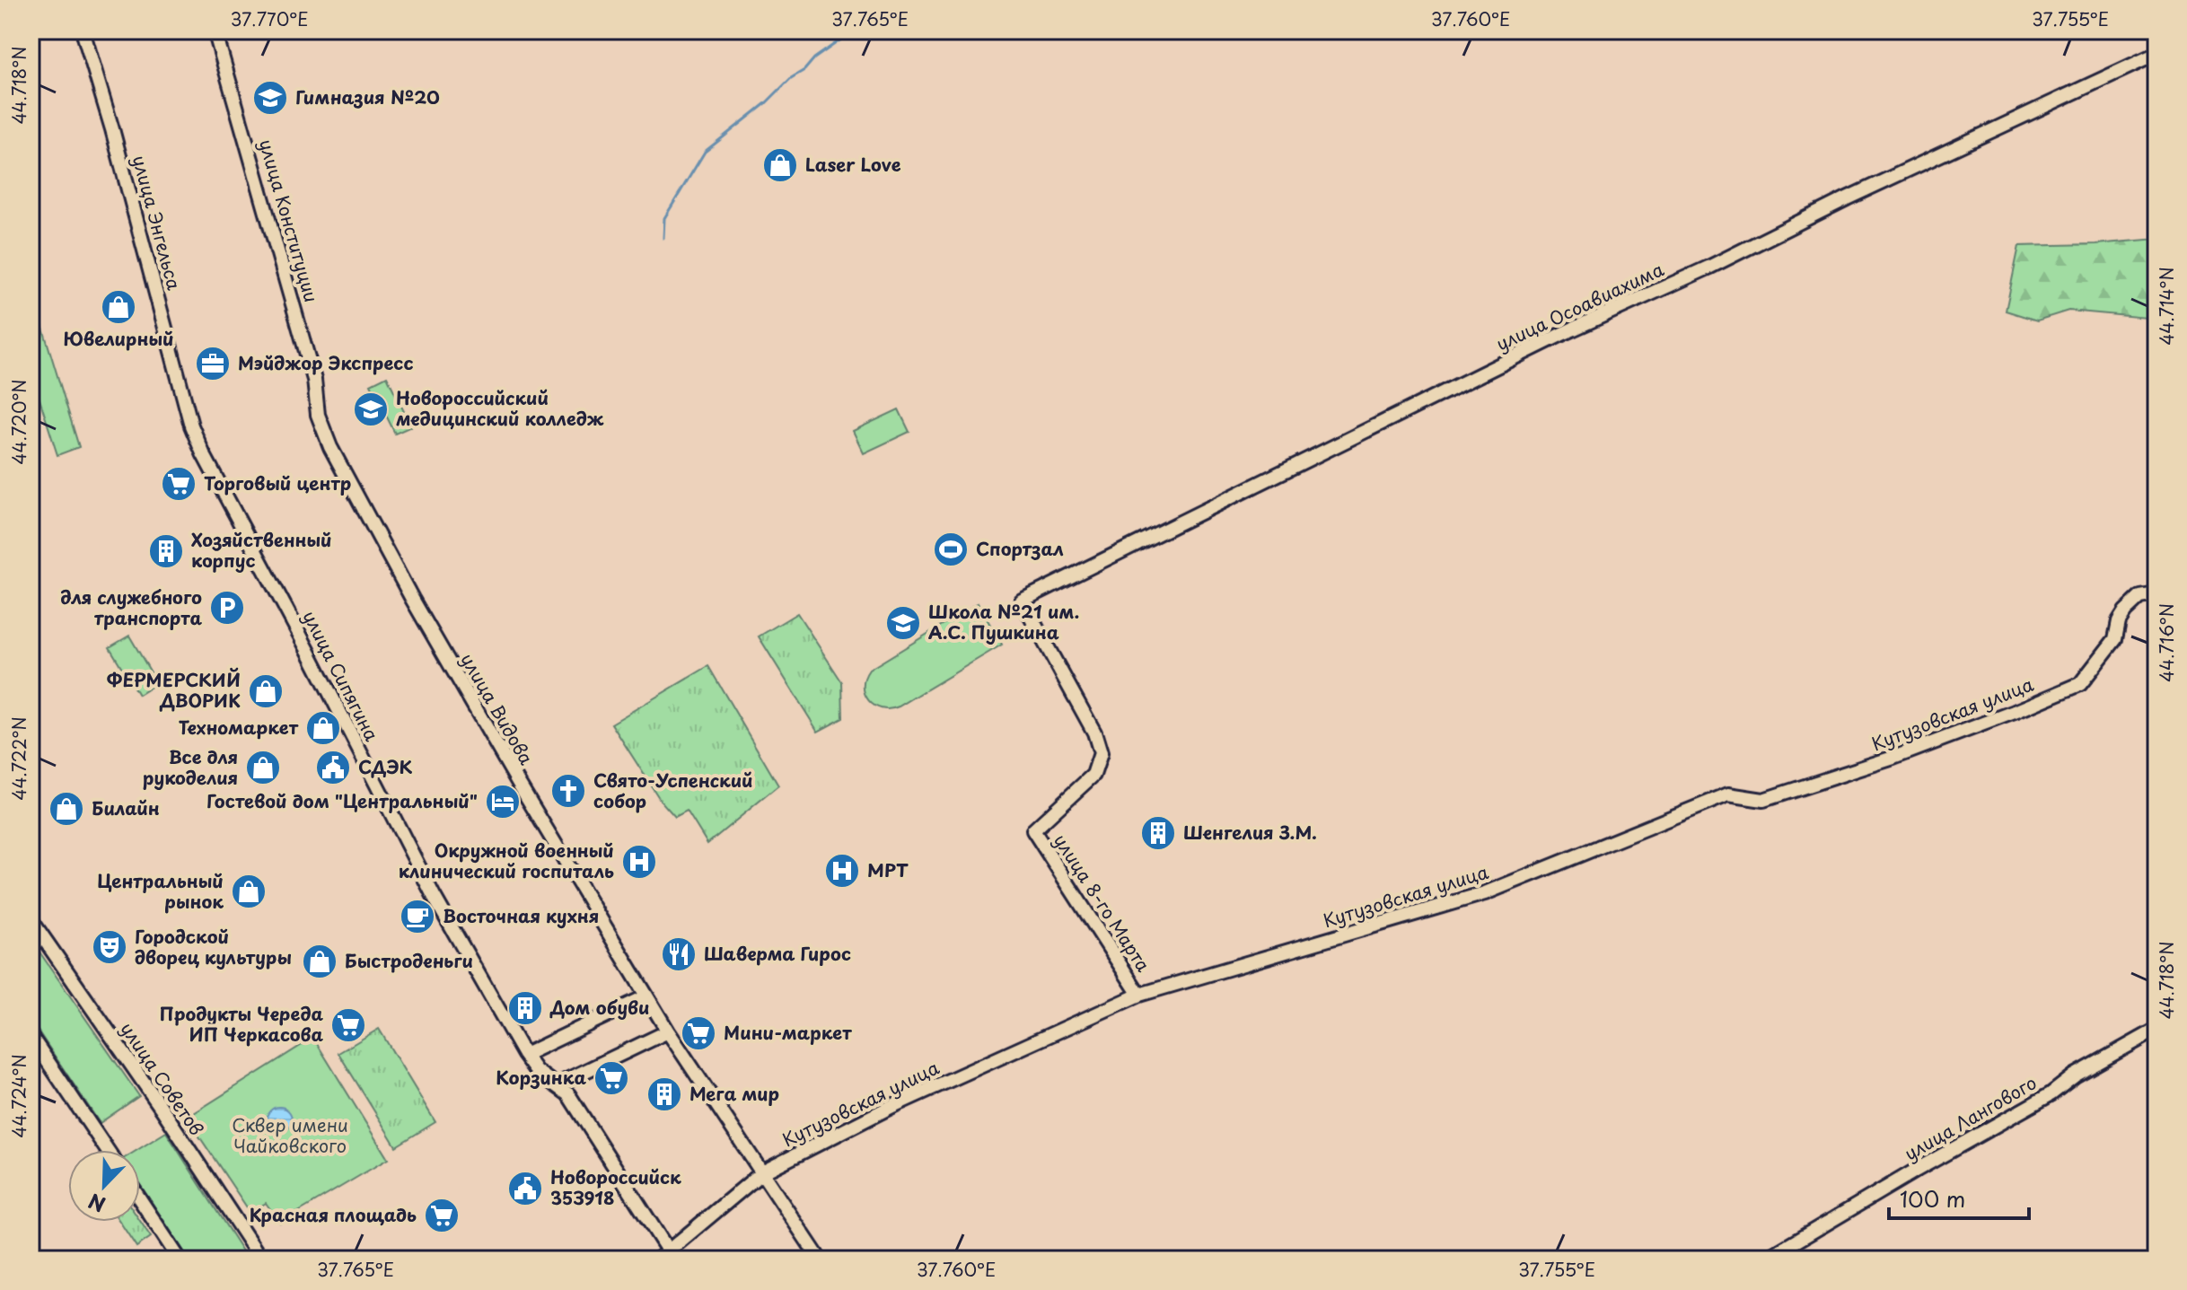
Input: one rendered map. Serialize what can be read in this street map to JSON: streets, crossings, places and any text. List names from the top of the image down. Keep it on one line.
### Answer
{"streets":{"street":["улица Конституции","улица Энгельса","улица Осоавиахима","улица Сипягина","улица Видова","Кутузовская улица","улица 8-го Марта","улица Советов","улица Лангового"]},"crossings":[["улица Конституции","улица Видова"],["улица Энгельса","улица Сипягина"],["улица Осоавиахима","улица 8-го Марта"],["улица Видова","Кутузовская улица"],["Кутузовская улица","улица 8-го Марта"]],"parks":["Сквер имени Чайковского"],"places":{"school or university":["Гимназия №20","Новороссийский медицинский колледж","Школа №21 им. А.С. Пушкина"],"shop":["Laser Love","Ювелирный","ФЕРМЕРСКИЙ ДВОРИК","Техномаркет","Все для рукоделия","Билайн","Центральный рынок","Быстроденьги"],"office":["Мэйджор Экспресс"],"supermarket":["Торговый центр","Продукты Череда ИП Черкасова","Мини-маркет","Корзинка","Красная площадь"],"sports":["Спортзал"],"building":["Хозяйственный корпус","Шенгелия З.М.","Дом обуви","Мега мир"],"parking":["для служебного транспорта"],"public building":["СДЭК","Новороссийск 353918"],"church":["Свято-Успенский собор"],"hotel":["Гостевой дом \"Центральный\""],"hospital":["Окружной военный клинический госпиталь","МРТ"],"cafe":["Восточная кухня"],"theatre":["Городской дворец культуры"],"restaurant":["Шаверма Гирос"]},"scale_bar":"100 m","north":"bottom left","coordinates":["37.770°E","37.765°E","37.760°E","37.755°E","44.718°N","44.714°N","44.720°N","44.716°N","44.722°N","44.724°N"]}
